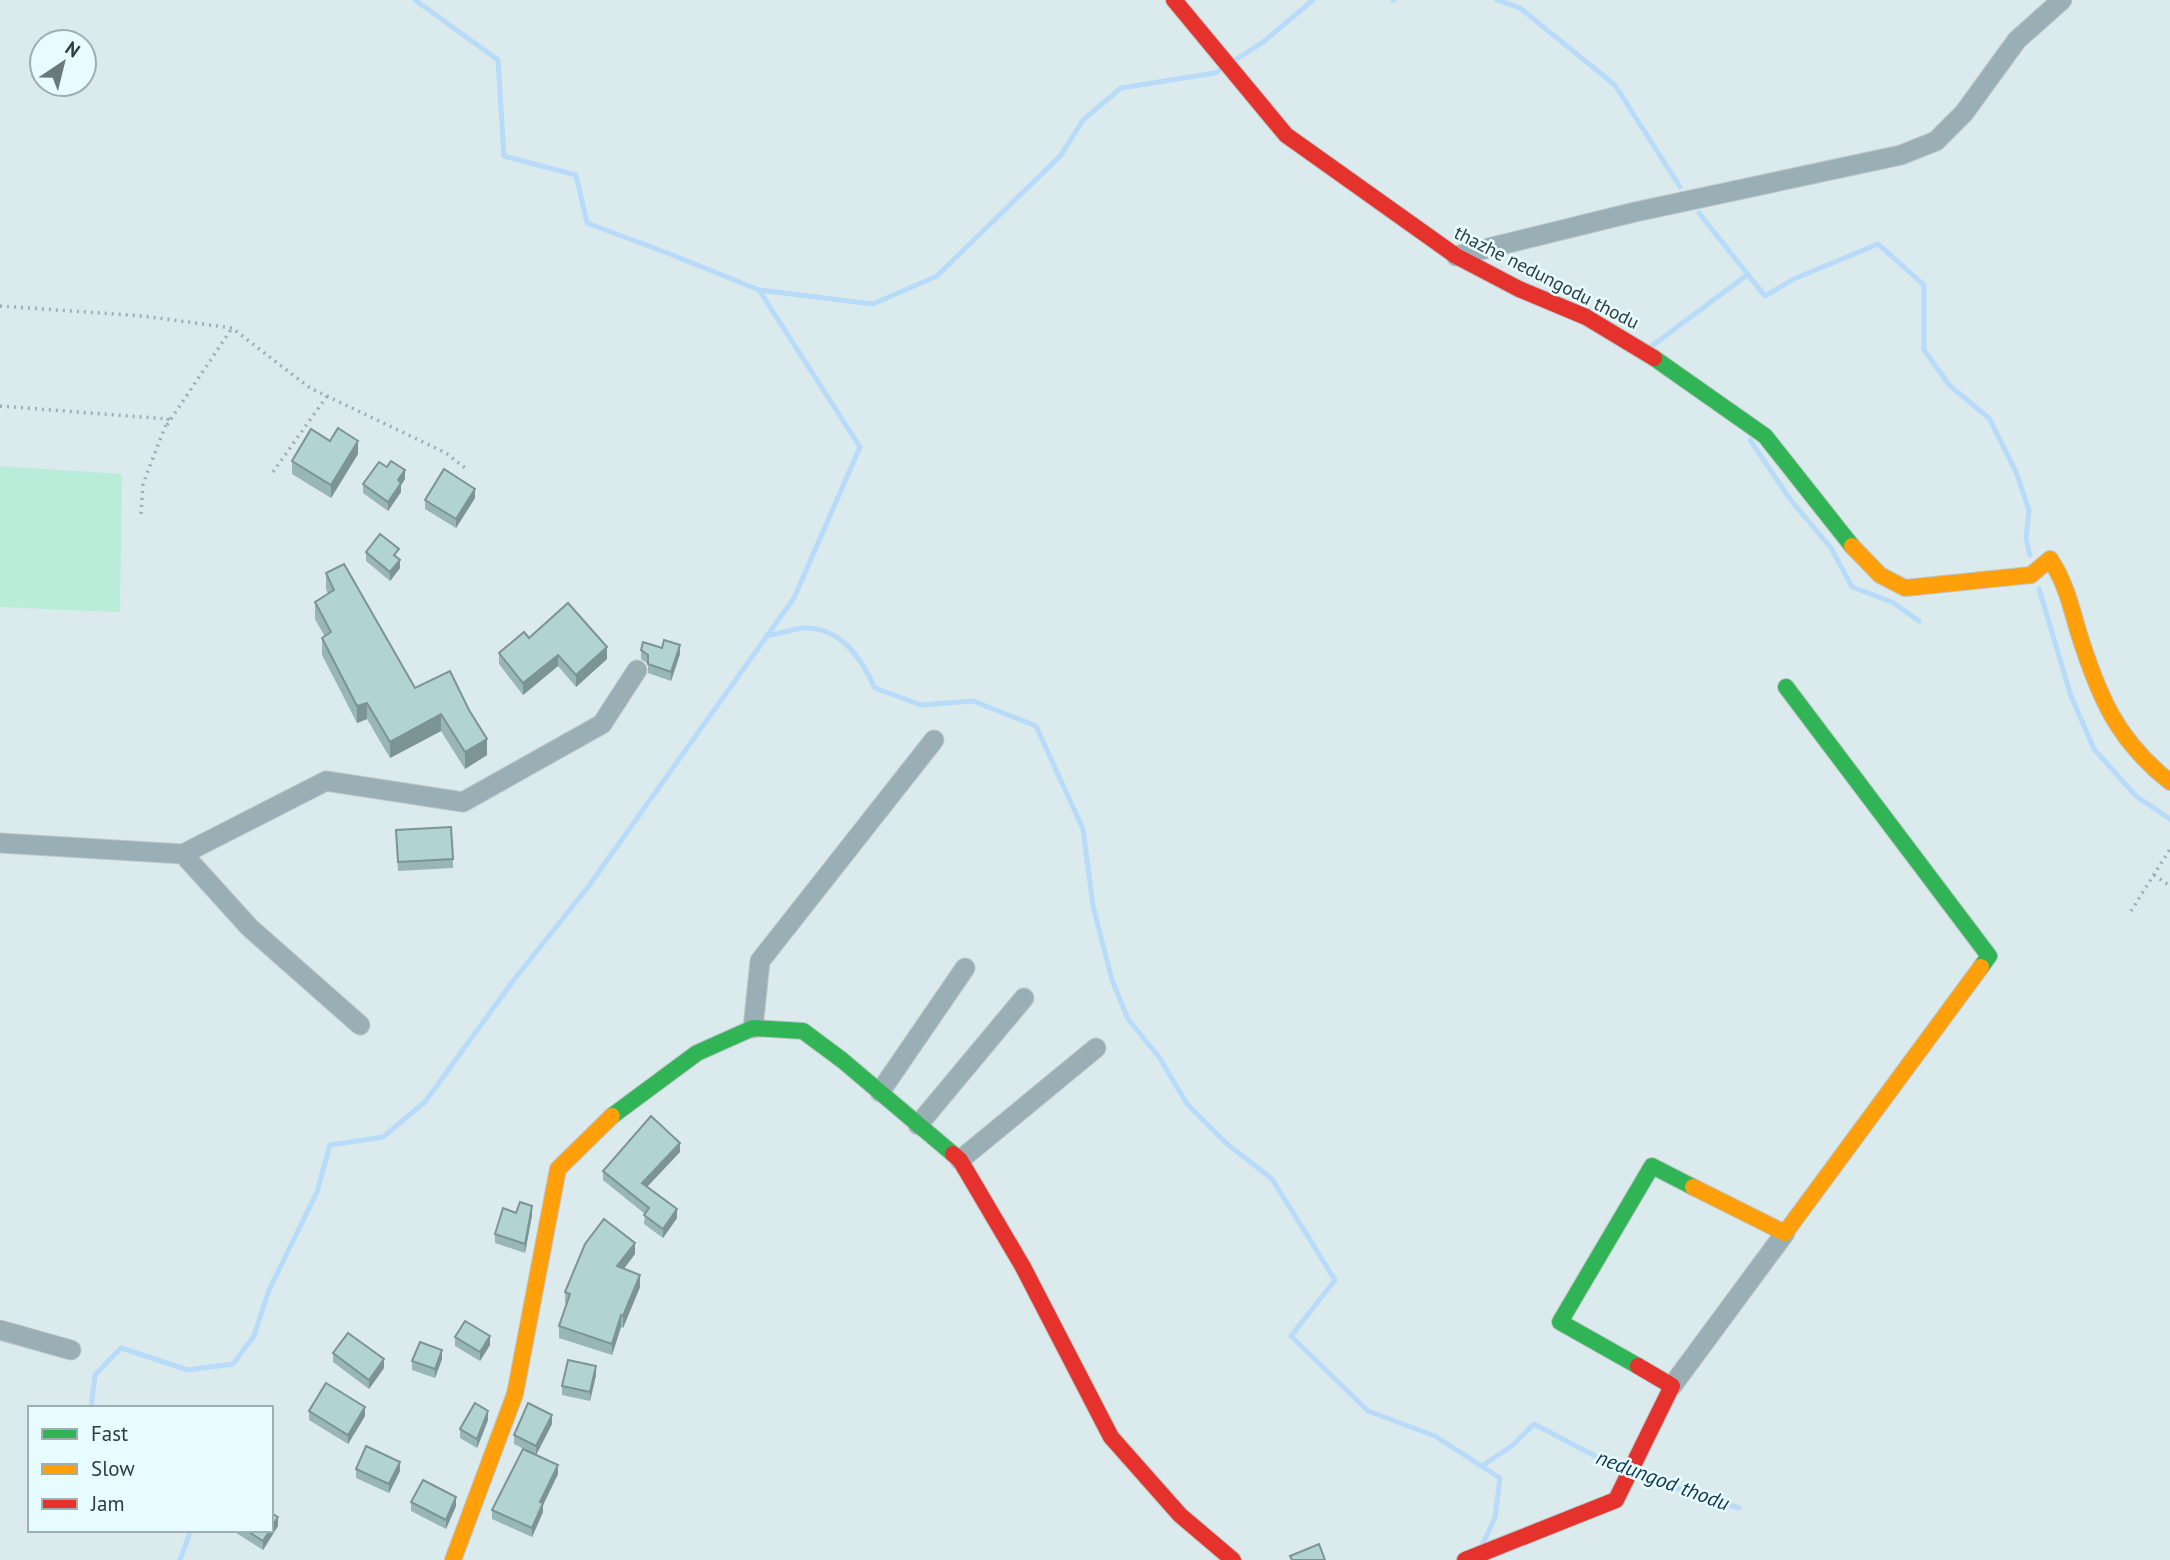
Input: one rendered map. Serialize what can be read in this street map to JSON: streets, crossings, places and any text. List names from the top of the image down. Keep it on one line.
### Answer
{"streets":{"street":["thazhe nedungodu thodu"]},"water":["nedungod thodu"],"legend":["Fast","Slow","Jam"],"north":"top right"}
